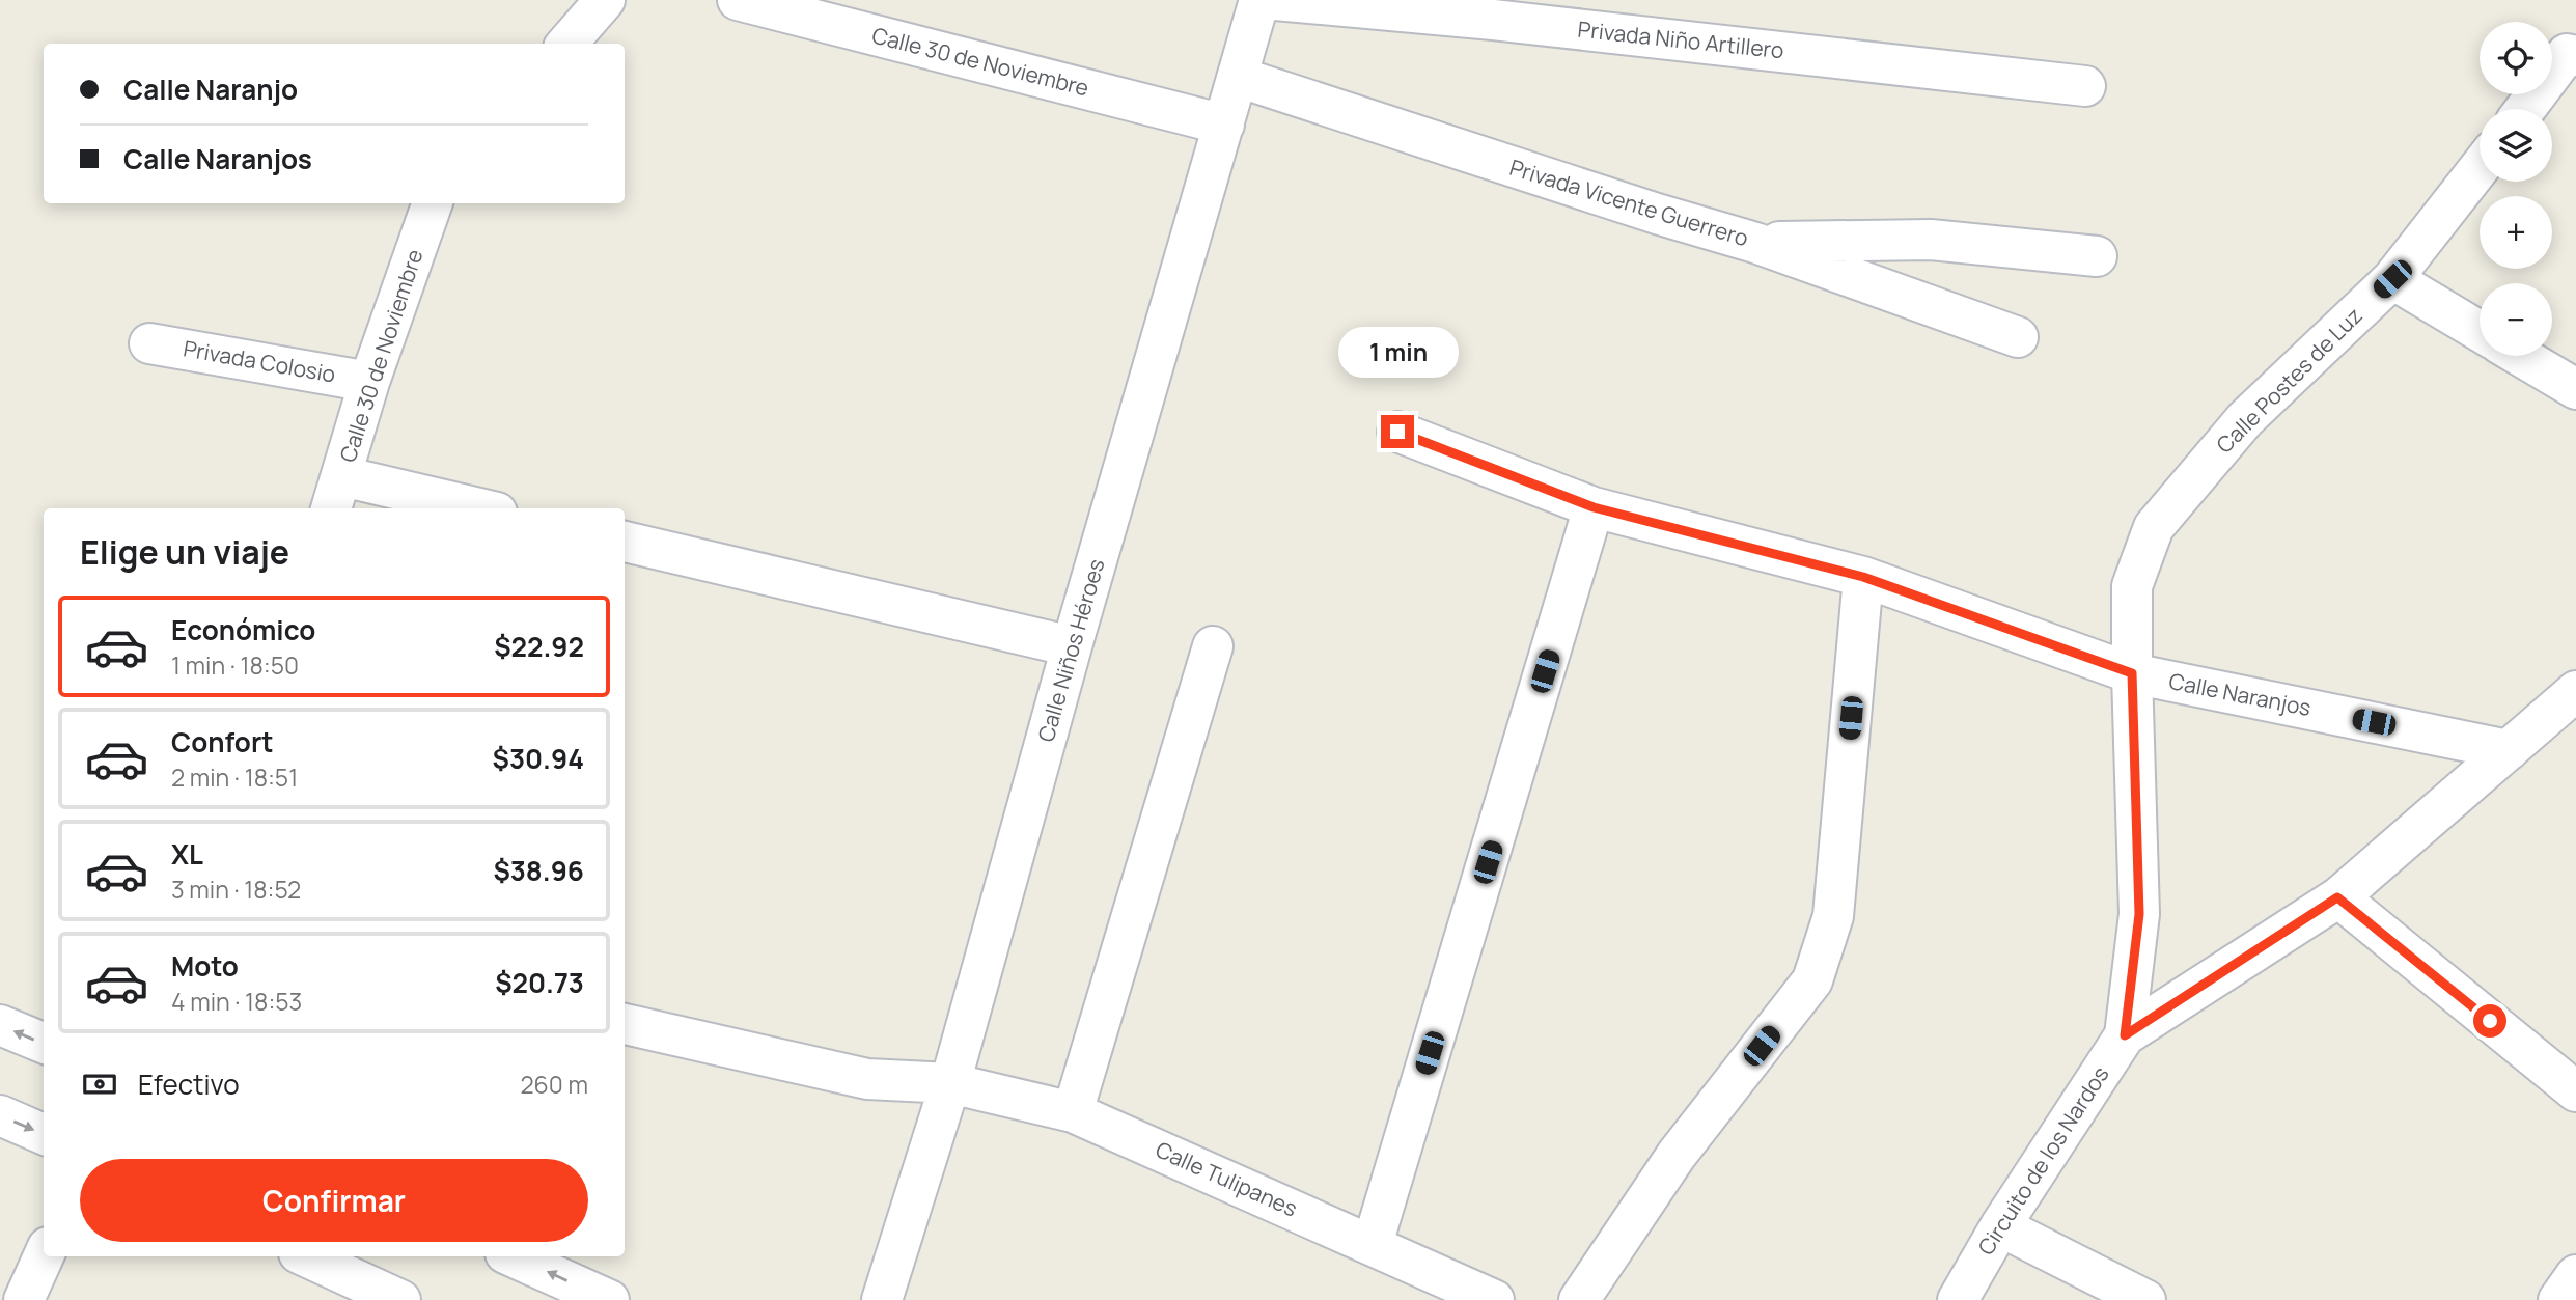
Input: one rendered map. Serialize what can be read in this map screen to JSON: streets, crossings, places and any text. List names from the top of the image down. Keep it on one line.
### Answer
{"streets":{"street":["Privada Niño Artillero","Calle 30 de Noviembre","Privada Vicente Guerrero","Privada Colosio","Calle Postes de Luz","Calle Niños Héroes","Calle Naranjos","Circuito de los Nardos","Calle Tulipanes"]},"crossings":[["Calle 30 de Noviembre","Privada Colosio"],["Calle 30 de Noviembre","Calle Niños Héroes"],["Privada Vicente Guerrero","Calle Niños Héroes"],["Calle Postes de Luz","Calle Naranjos"],["Calle Postes de Luz","Circuito de los Nardos"],["Calle Niños Héroes","Calle Tulipanes"],["Calle Naranjos","Circuito de los Nardos"]],"page":{"map_buttons":["+","−"],"banner":["Calle Naranjo","Calle Naranjos"],"bubble":"1 min","heading":"Elige un viaje","list":[{"name":"Económico","note":"1 min · 18:50","value":"$22.92"},{"name":"Confort","note":"2 min · 18:51","value":"$30.94"},{"name":"XL","note":"3 min · 18:52","value":"$38.96"},{"name":"Moto","note":"4 min · 18:53","value":"$20.73"}],"pay":["Efectivo","260 m"],"buttons":"Confirmar"}}
